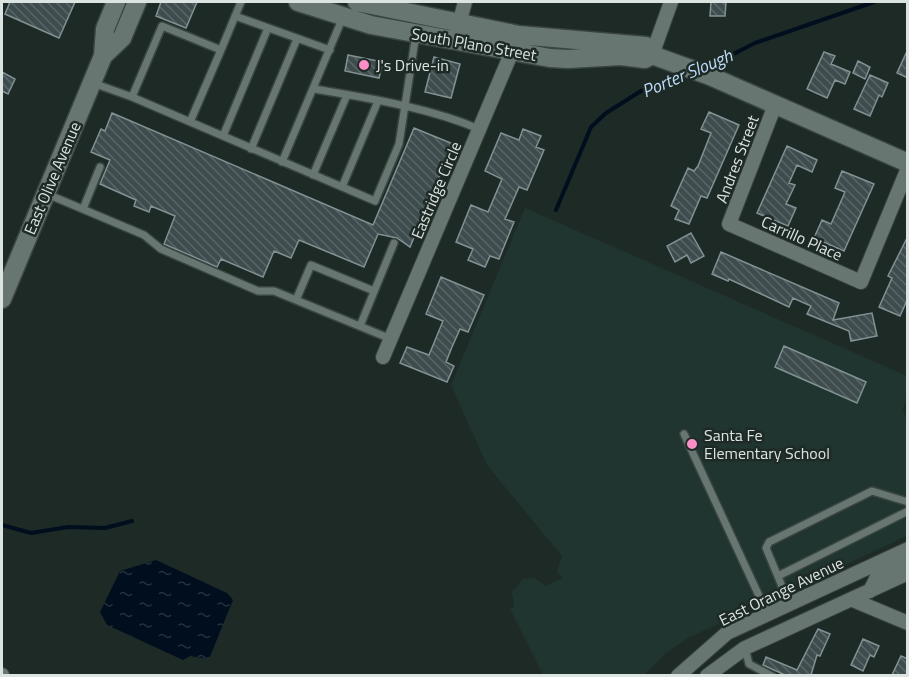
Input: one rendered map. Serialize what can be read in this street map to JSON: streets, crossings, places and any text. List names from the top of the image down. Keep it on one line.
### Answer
{"streets":{"main road":["South Plano Street","East Olive Avenue"],"street":["Andres Street","Eastridge Circle","Carrillo Place","East Orange Avenue"]},"crossings":[["South Plano Street","Andres Street"],["South Plano Street","Eastridge Circle"],["Andres Street","Carrillo Place"]],"water":["Porter Slough"],"places":["J's Drive-in","Santa Fe Elementary School"]}
